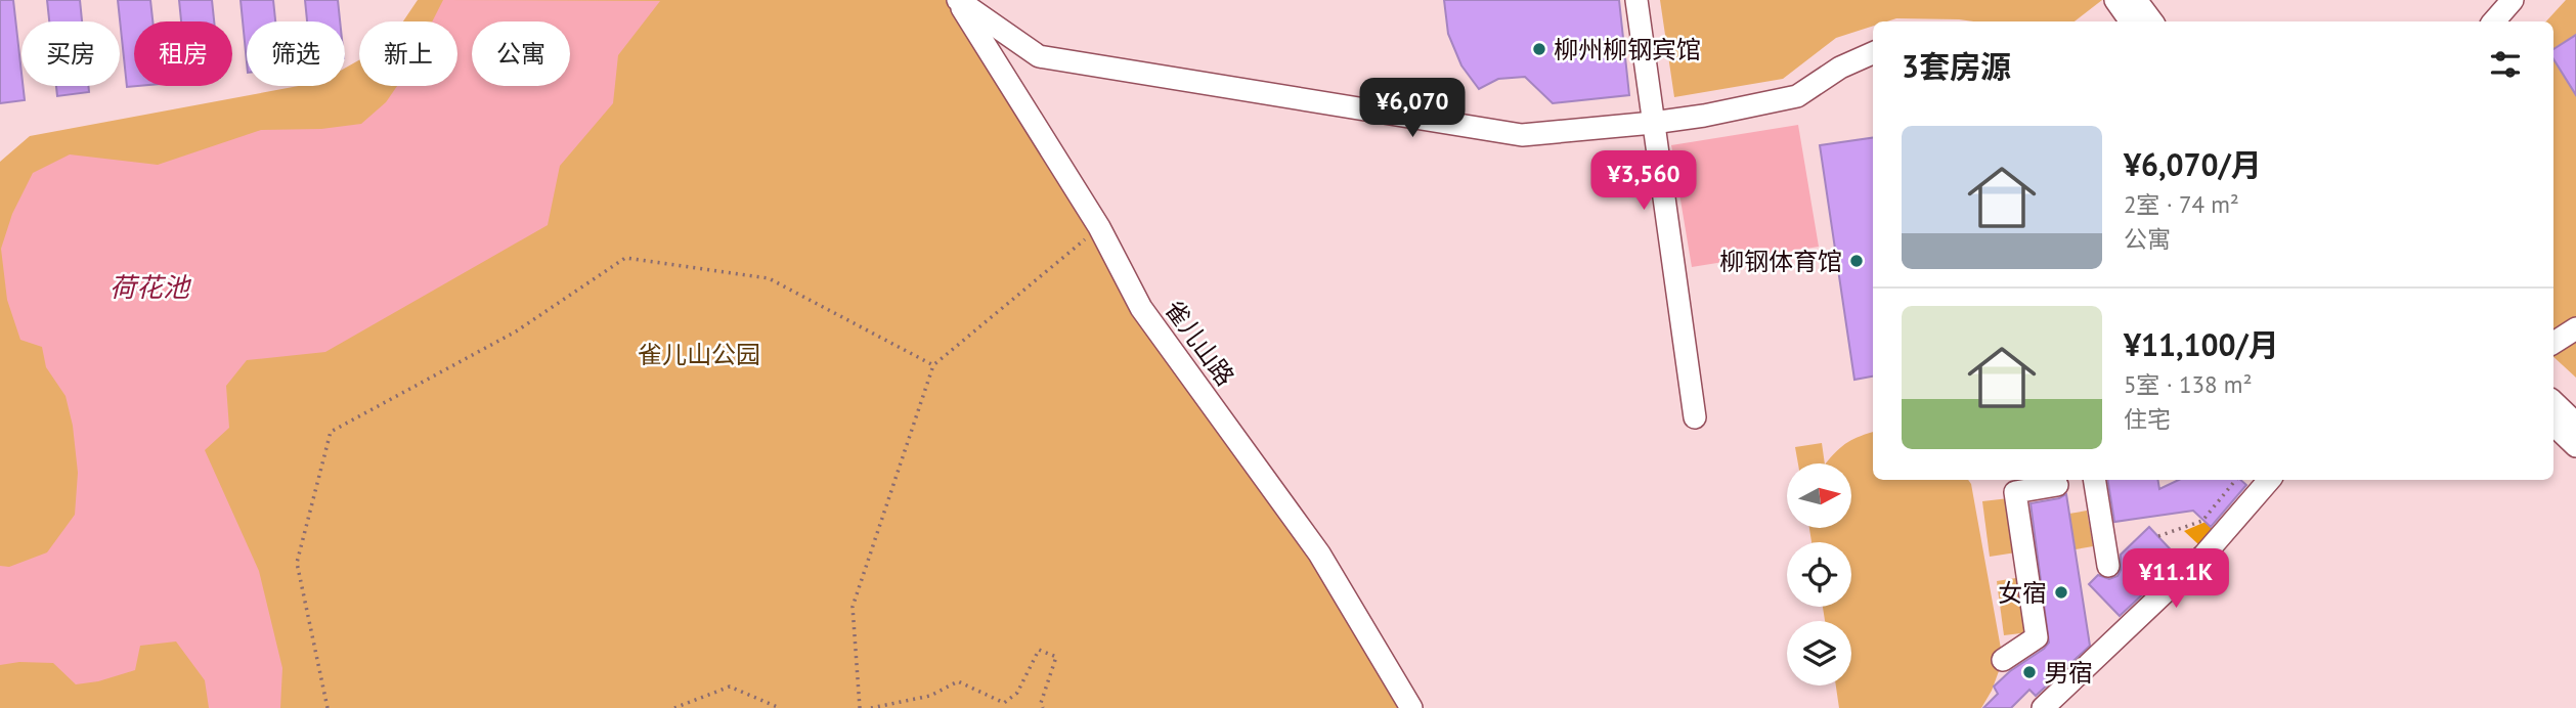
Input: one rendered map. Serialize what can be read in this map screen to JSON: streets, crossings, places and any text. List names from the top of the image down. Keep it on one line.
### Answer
{"streets":{"street":["雀儿山路"]},"water":["荷花池"],"parks":["雀儿山公园"],"places":["柳州柳钢宾馆","柳钢体育馆","女宿","男宿"],"north":"right","page":{"chip":["买房","租房","筛选","新上","公寓"],"heading":"3套房源","price":["¥6,070","¥3,560","¥11.1K"],"list":[{"name":"¥6,070/月","note":"2室 · 74 m² · 公寓"},{"name":"¥11,100/月","note":"5室 · 138 m² · 住宅"}]}}
